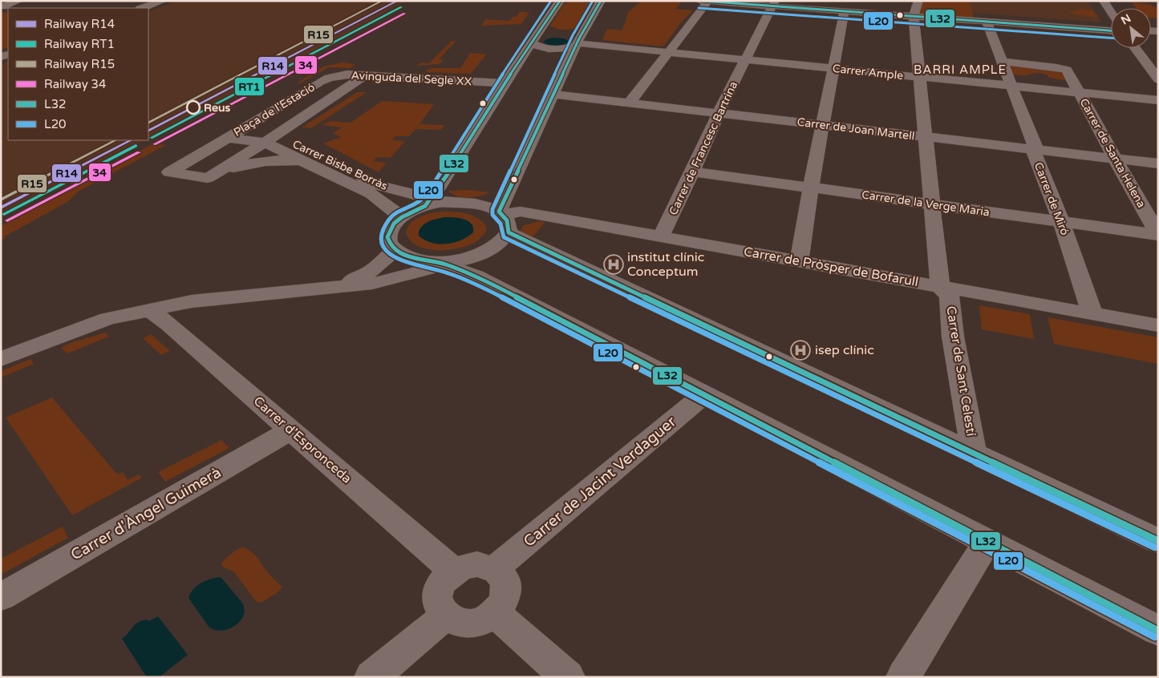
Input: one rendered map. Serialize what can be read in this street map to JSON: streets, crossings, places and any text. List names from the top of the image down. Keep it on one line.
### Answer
{"streets":{"street":["Carrer Ample","Avinguda del Segle XX","Plaça de l'Estació","Carrer de Joan Martell","Carrer de Francesc Bartrina","Carrer de Santa Helena","Carrer Bisbe Borràs","Carrer de Miró","Carrer de la Verge Maria","Carrer de Pròsper de Bofarull","Carrer de Sant Celestí","Carrer d’Espronceda","Carrer de Jacint Verdaguer","Carrer d'Àngel Guimerà"]},"crossings":[["Carrer Ample","Carrer de Francesc Bartrina"],["Carrer Ample","Carrer de Santa Helena"],["Carrer Ample","Carrer de Miró"],["Carrer Ample","Carrer de Sant Celestí"],["Avinguda del Segle XX","Plaça de l'Estació"],["Plaça de l'Estació","Carrer Bisbe Borràs"],["Carrer de Joan Martell","Carrer de Francesc Bartrina"],["Carrer de Joan Martell","Carrer de Santa Helena"],["Carrer de Joan Martell","Carrer de Miró"],["Carrer de Joan Martell","Carrer de Sant Celestí"],["Carrer de Francesc Bartrina","Carrer de la Verge Maria"],["Carrer de Francesc Bartrina","Carrer de Pròsper de Bofarull"],["Carrer de Santa Helena","Carrer de Miró"],["Carrer de Santa Helena","Carrer de la Verge Maria"],["Carrer de Miró","Carrer de la Verge Maria"],["Carrer de Miró","Carrer de Pròsper de Bofarull"],["Carrer de la Verge Maria","Carrer de Sant Celestí"],["Carrer de Pròsper de Bofarull","Carrer de Sant Celestí"],["Carrer d’Espronceda","Carrer de Jacint Verdaguer"],["Carrer d’Espronceda","Carrer d'Àngel Guimerà"]],"districts":["BARRI AMPLE"],"places":{"other":["Reus"],"hospital":["institut clínic Conceptum","isep clínic"]},"lines":["rail line R14","rail line R15","transit line L32","transit line L20","rail line RT1","rail line 34"],"legend":["Railway R14","Railway RT1","Railway R15","Railway 34","L32","L20"],"north":"top left"}
